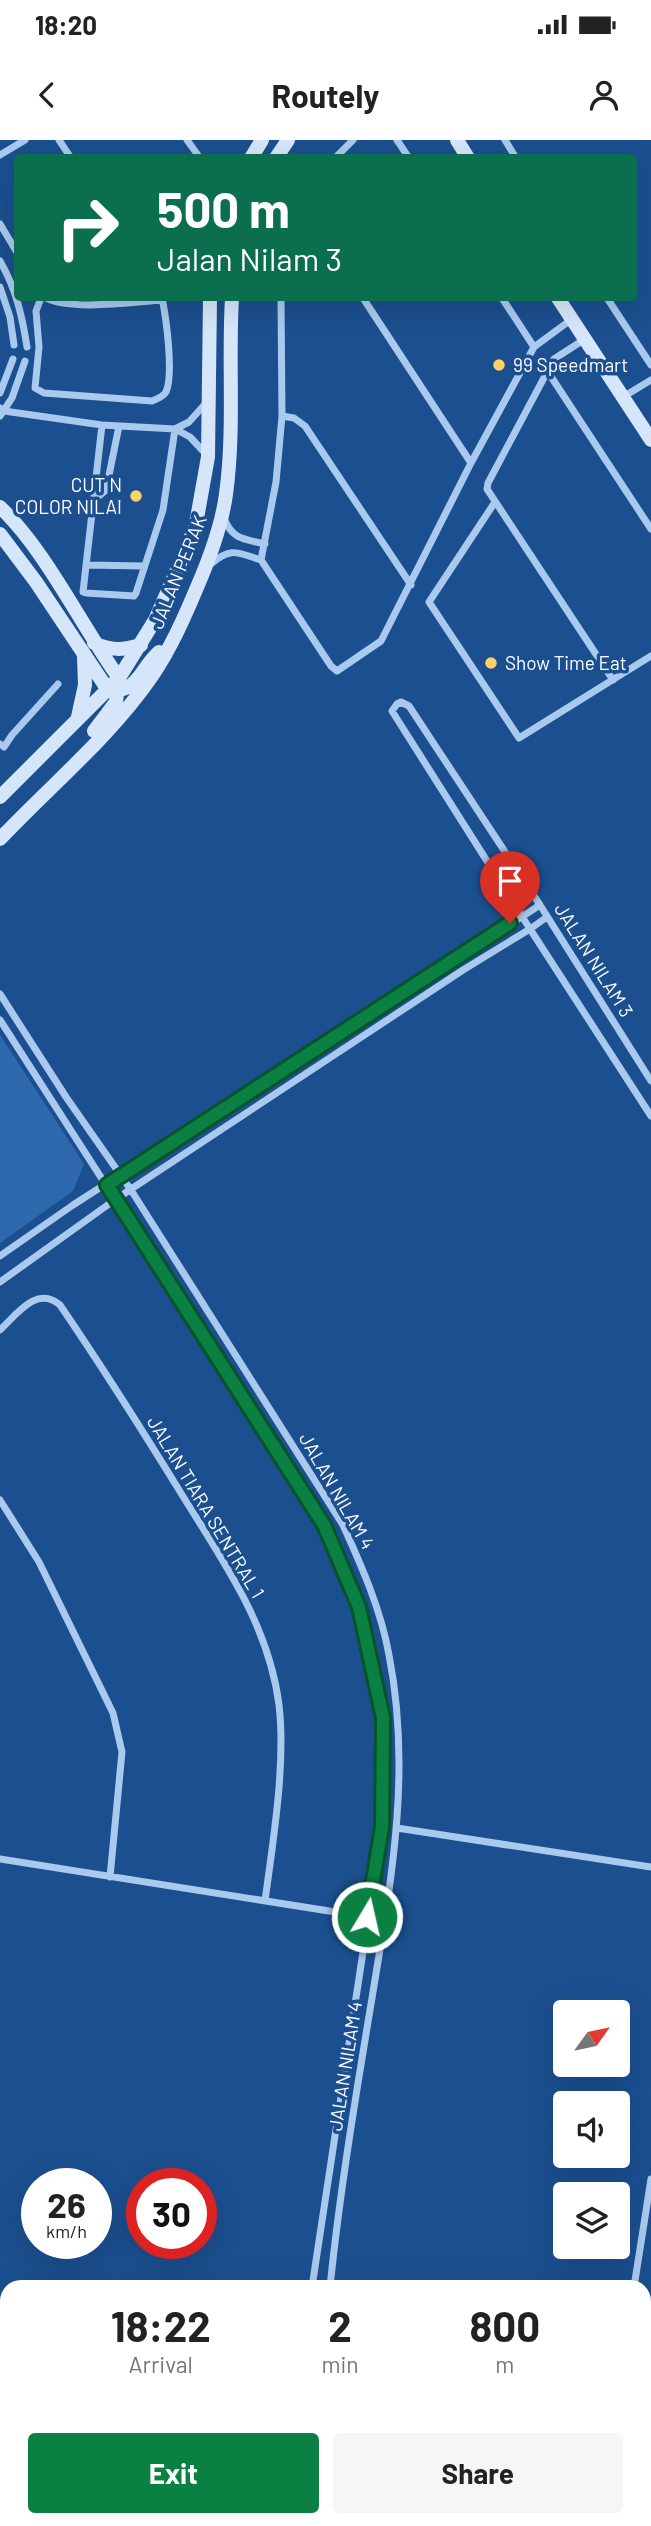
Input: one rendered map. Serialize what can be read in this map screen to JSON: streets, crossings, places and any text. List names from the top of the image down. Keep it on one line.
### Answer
{"streets":{"main road":["JALAN PERAK"],"street":["JALAN NILAM 3","JALAN NILAM 4","JALAN TIARA SENTRAL 1"]},"crossings":[["JALAN NILAM 3","JALAN NILAM 4"]],"places":["99 Speedmart","CUT N COLOR NILAI","Show Time Eat"],"north":"top right","page":{"status":"18:20","header":"Routely","turn":["500 m","Jalan Nilam 3"],"speed":"26 km/h","limit":"30","eta":["18:22","Arrival","2","min","800","m"],"buttons":["Exit","Share"]}}
